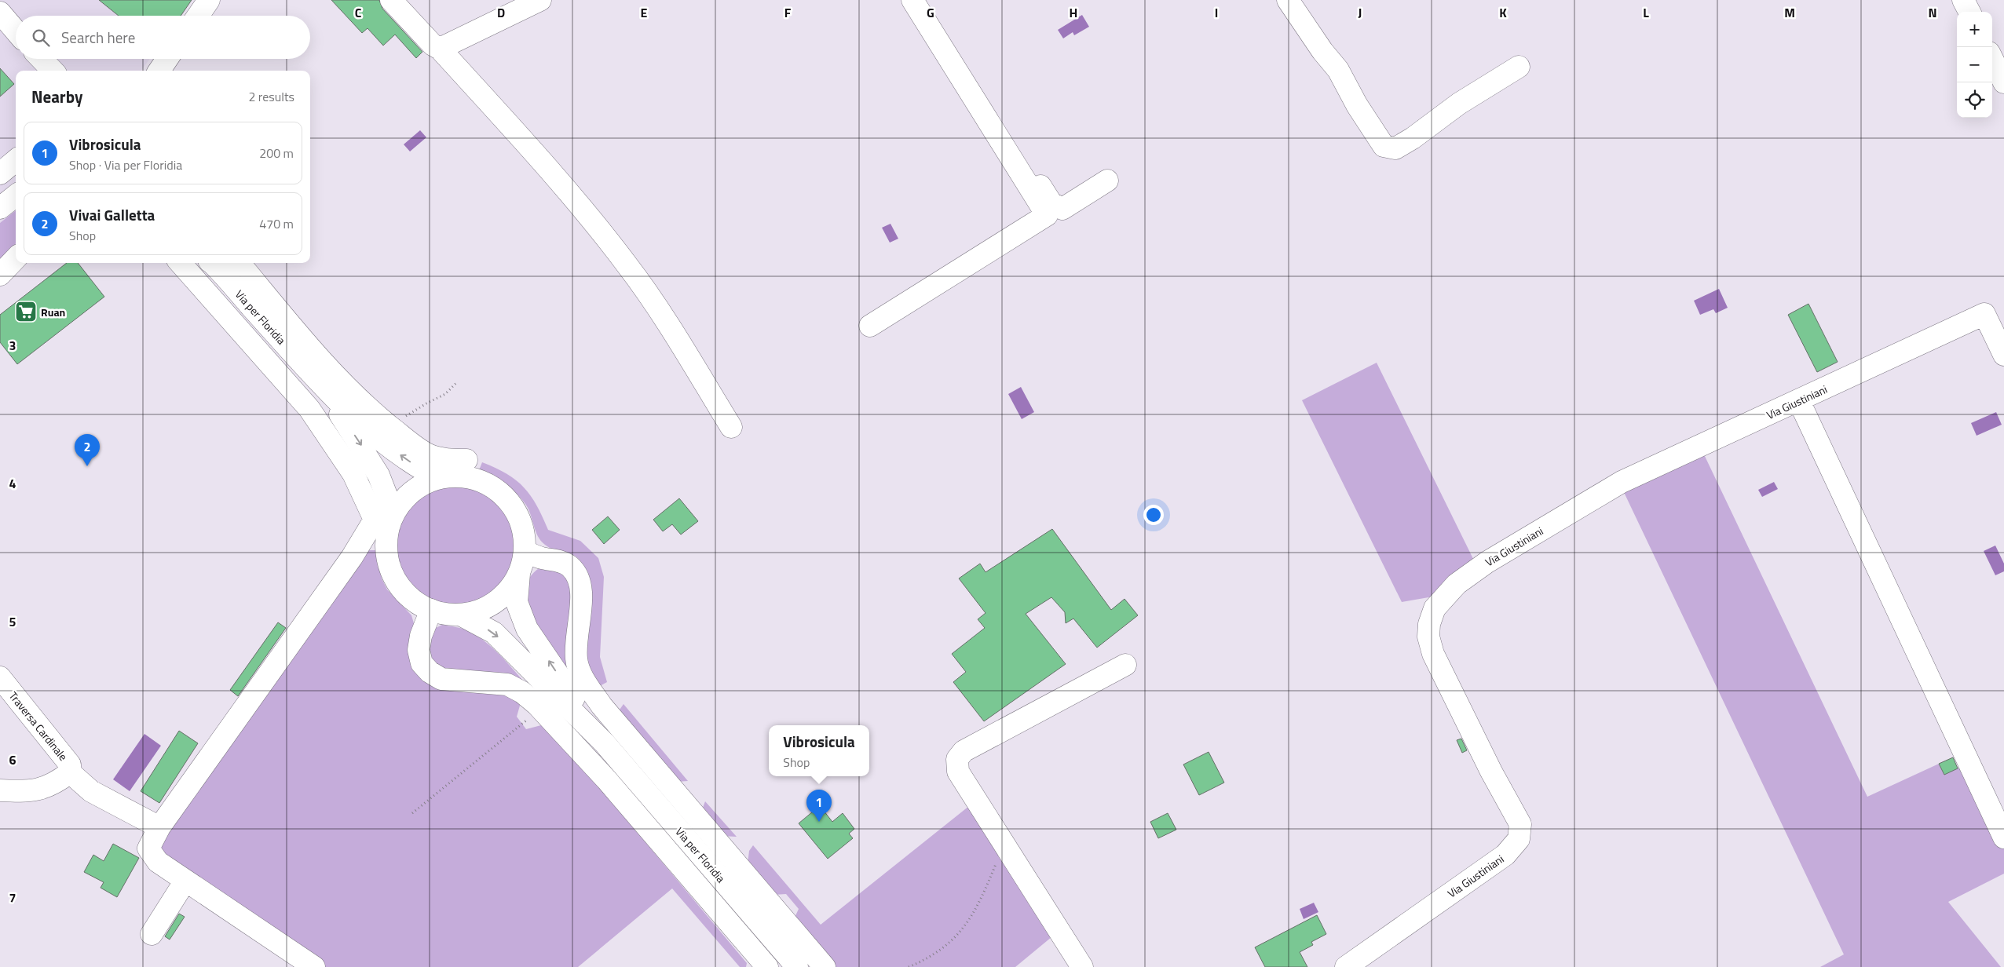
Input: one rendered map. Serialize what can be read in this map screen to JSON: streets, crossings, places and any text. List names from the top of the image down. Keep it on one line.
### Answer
{"streets":{"street":["Via per Floridia","Via Giustiniani","Traversa Cardinale"]},"places":{"supermarket":["Ruan"]},"page":{"map_buttons":["+","−"],"search":"Search here","heading":["Nearby","2 results"],"list":[{"mark":"1","name":"Vibrosicula","note":"Shop · Via per Floridia","value":"200 m"},{"mark":"2","name":"Vivai Galletta","note":"Shop","value":"470 m"}],"pins":["2","1"],"popup":["Vibrosicula","Shop"]},"grid":{"columns":["C","D","E","F","G","H","I","J","K","L","M","N"],"rows":["3","4","5","6","7"]}}
